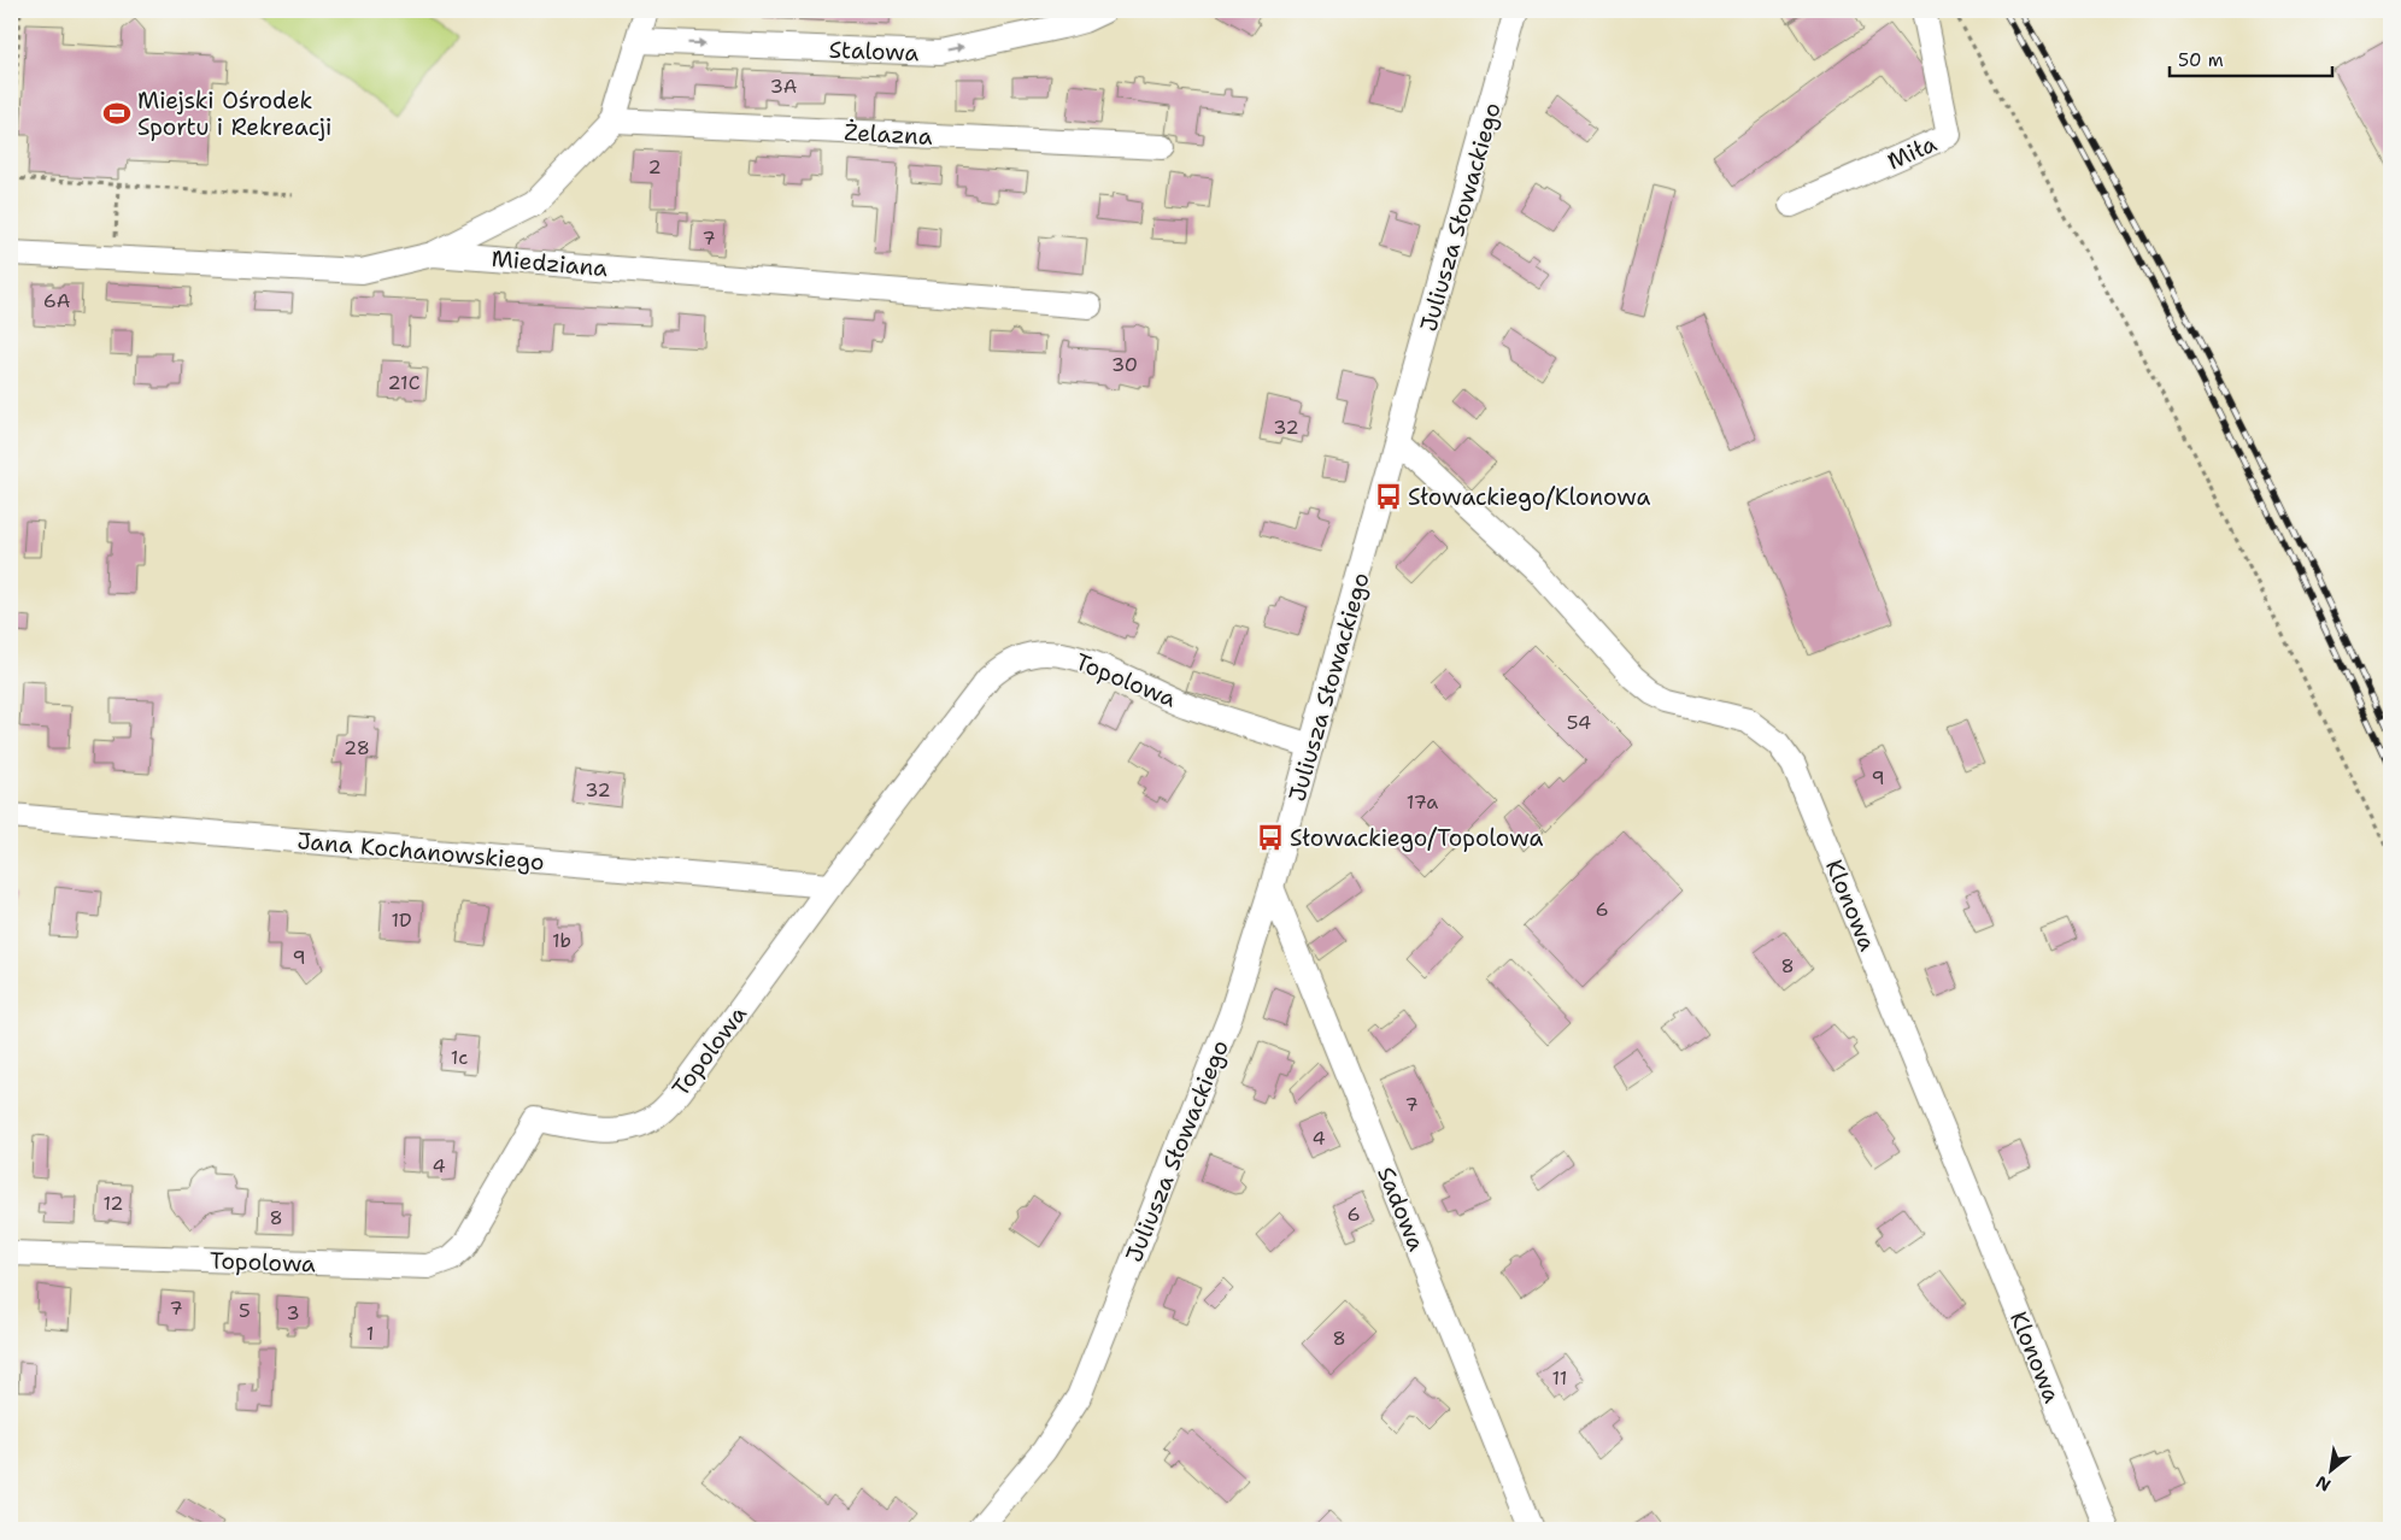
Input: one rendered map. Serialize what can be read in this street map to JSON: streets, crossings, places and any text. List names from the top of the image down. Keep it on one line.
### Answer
{"streets":{"street":["Stalowa","Żelazna","Miła","Juliusza Słowackiego","Miedziana","Topolowa","Jana Kochanowskiego","Klonowa","Sadowa"]},"crossings":[["Juliusza Słowackiego","Topolowa"],["Juliusza Słowackiego","Klonowa"],["Juliusza Słowackiego","Sadowa"],["Topolowa","Jana Kochanowskiego"]],"one_way":["Stalowa"],"places":{"sports":["Miejski Ośrodek Sportu i Rekreacji"],"bus stop":["Słowackiego/Klonowa","Słowackiego/Topolowa"]},"house_numbers":["3A","2","7","6A","30","21C","32","54","28","9","32","17a","6","1D","1b","9","8","1c","7","4","4","12","6","8","7","5","3","1","8","11"],"scale_bar":"50 m","north":"bottom left"}
